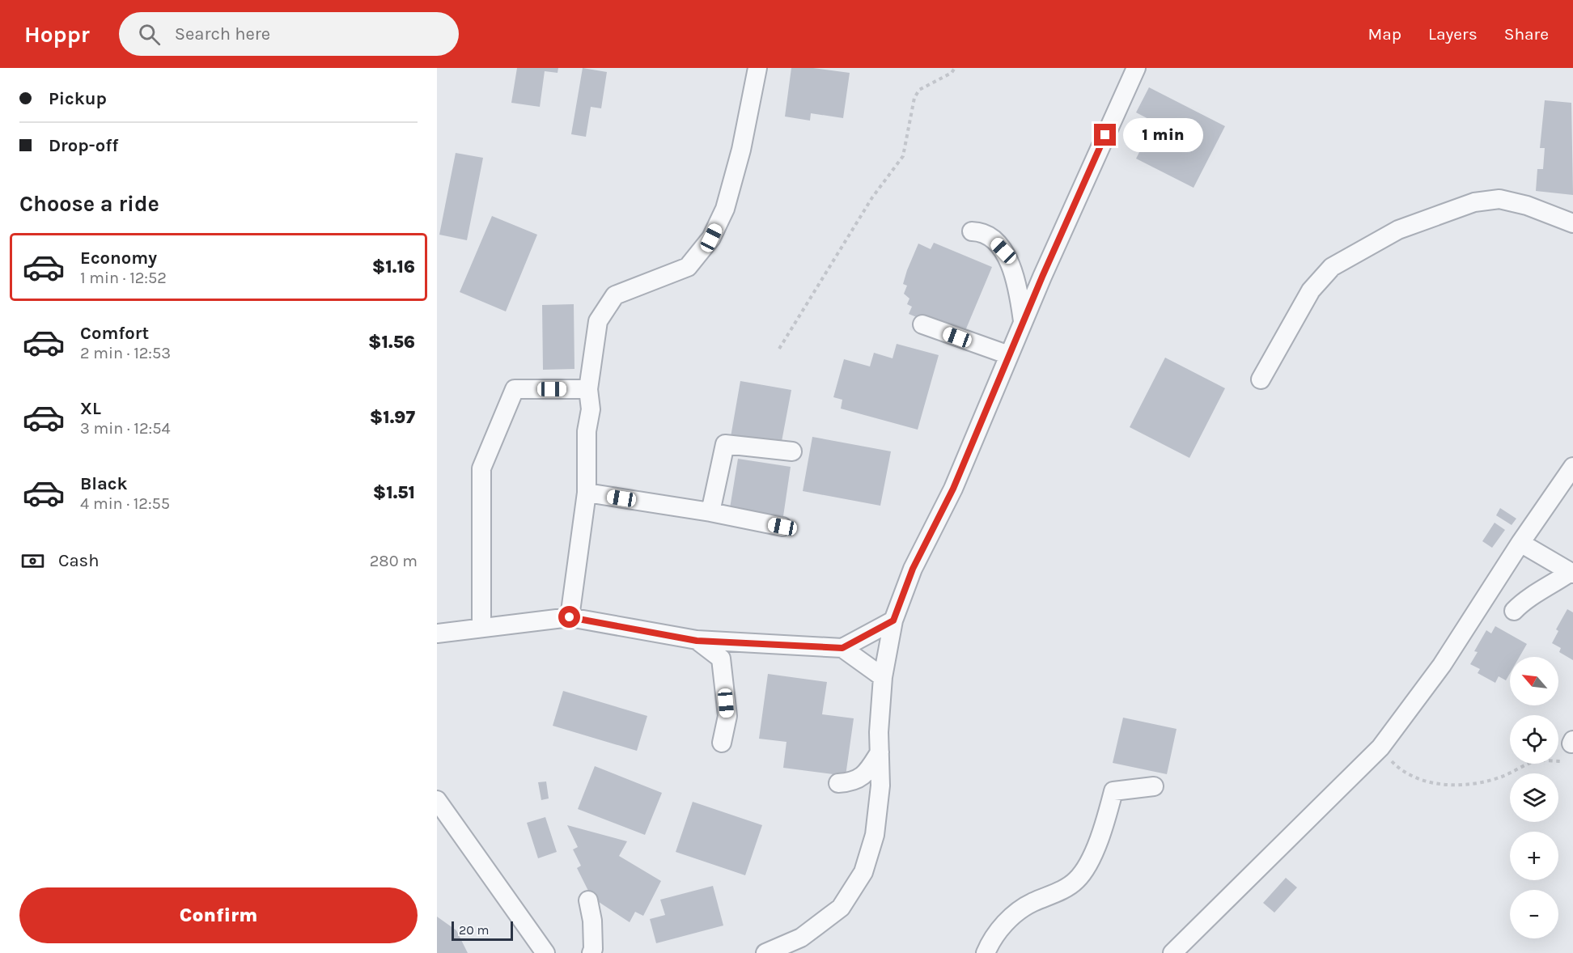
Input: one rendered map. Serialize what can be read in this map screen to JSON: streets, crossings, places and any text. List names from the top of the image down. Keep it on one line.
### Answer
{"scale_bar":"20 m","north":"top left","page":{"header":"Hoppr","search":"Search here","nav":["Map","Layers","Share"],"banner":["Pickup","Drop-off"],"bubble":"1 min","heading":"Choose a ride","list":[{"name":"Economy","note":"1 min · 12:52","value":"$1.16"},{"name":"Comfort","note":"2 min · 12:53","value":"$1.56"},{"name":"XL","note":"3 min · 12:54","value":"$1.97"},{"name":"Black","note":"4 min · 12:55","value":"$1.51"}],"pay":["Cash","280 m"],"map_buttons":["+","−"],"buttons":"Confirm","scale":"20 m"}}
